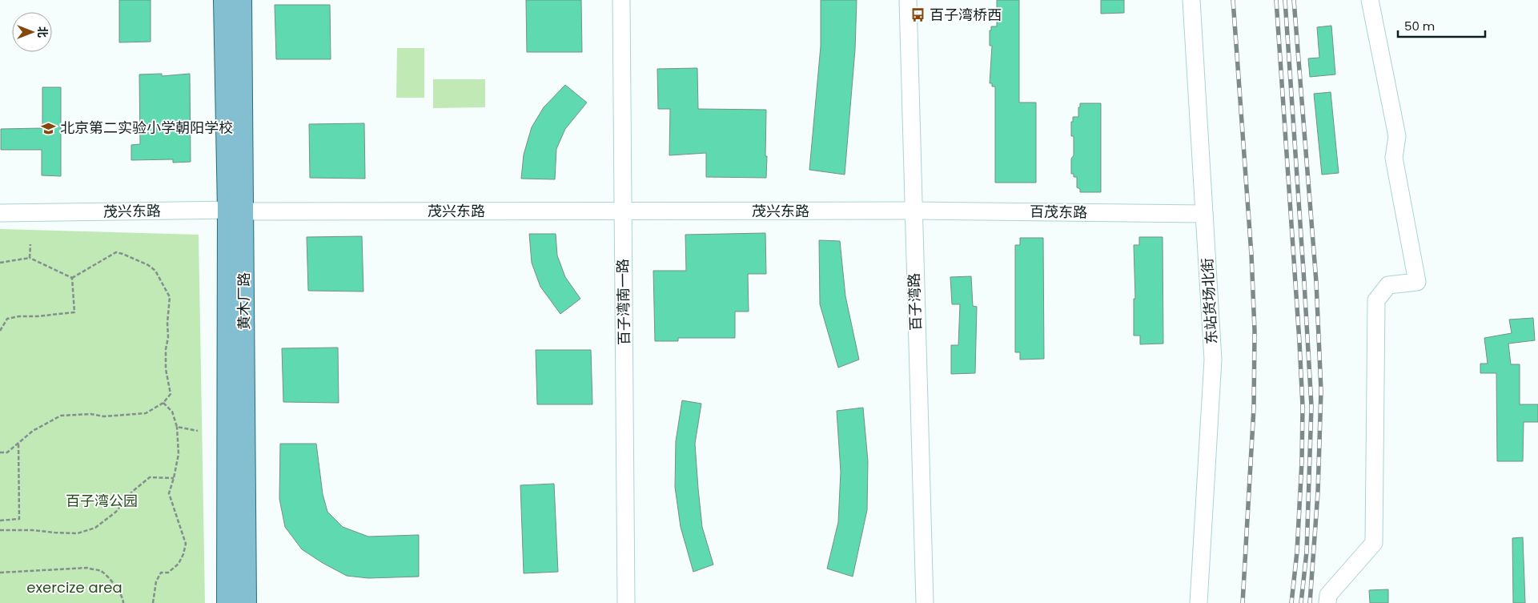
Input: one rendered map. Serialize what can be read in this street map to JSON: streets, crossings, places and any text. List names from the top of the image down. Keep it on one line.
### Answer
{"streets":{"main road":["黄木厂路"],"street":["茂兴东路","百茂东路","东站货场北街","百子湾南一路","百子湾路"]},"crossings":[["茂兴东路","百茂东路"],["茂兴东路","黄木厂路"],["茂兴东路","百子湾南一路"],["茂兴东路","百子湾路"],["百茂东路","东站货场北街"],["百茂东路","百子湾路"]],"parks":["百子湾公园","exercize area"],"places":{"bus stop":["百子湾桥西"],"school or university":["北京第二实验小学朝阳学校"]},"scale_bar":"50 m","north":"right"}
